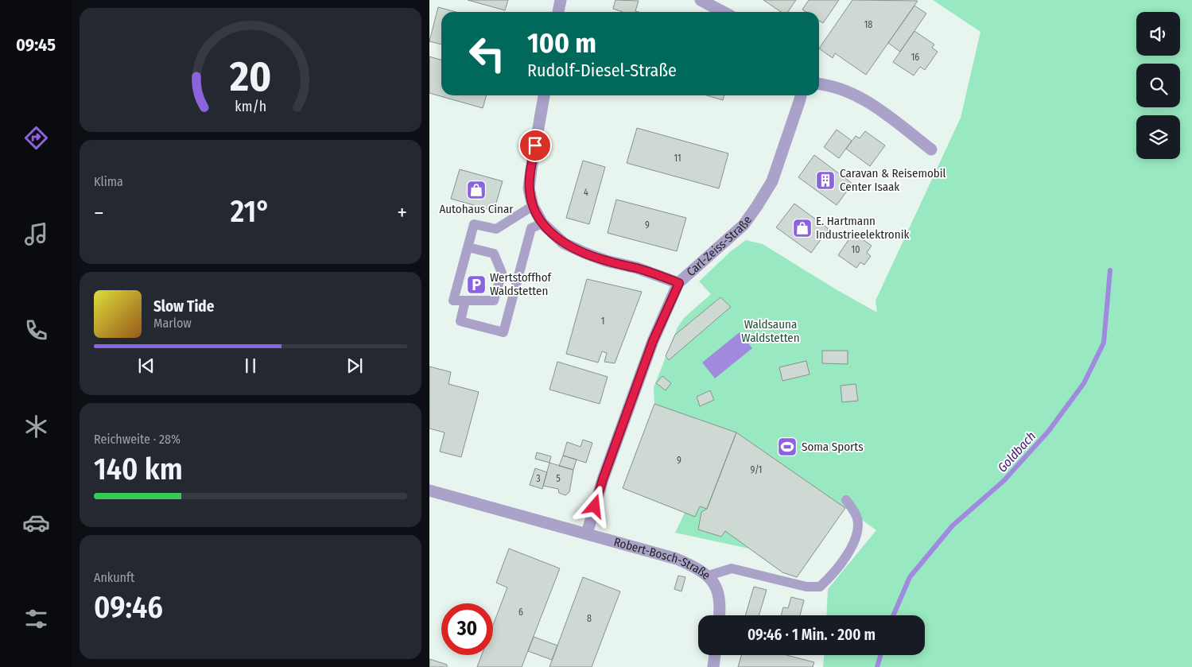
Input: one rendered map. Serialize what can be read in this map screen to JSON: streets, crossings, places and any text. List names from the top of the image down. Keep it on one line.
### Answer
{"streets":{"street":["Carl-Zeiss-Straße","Robert-Bosch-Straße"]},"crossings":[["Carl-Zeiss-Straße","Robert-Bosch-Straße"]],"water":["Goldbach"],"parks":["Waldsauna Waldstetten"],"places":{"building":["Caravan & Reisemobil Center Isaak"],"shop":["Autohaus Cinar","E. Hartmann Industrieelektronik"],"parking":["Wertstoffhof Waldstetten"],"sports":["Soma Sports"]},"house_numbers":["18","16","11","4","9","10","1","9","9/1","3","5","6","8"],"page":{"tabs":"09:45","turn":["100 m","Rudolf-Diesel-Straße"],"tile":["Klima",["Reichweite · 28%","140 km"],["Ankunft","09:46"]],"heat":["−","21°","+"],"song":["Slow Tide","Marlow"],"limit":"30","trip":"09:46 · 1 Min. · 200 m","gauge":["20","km/h"]}}
